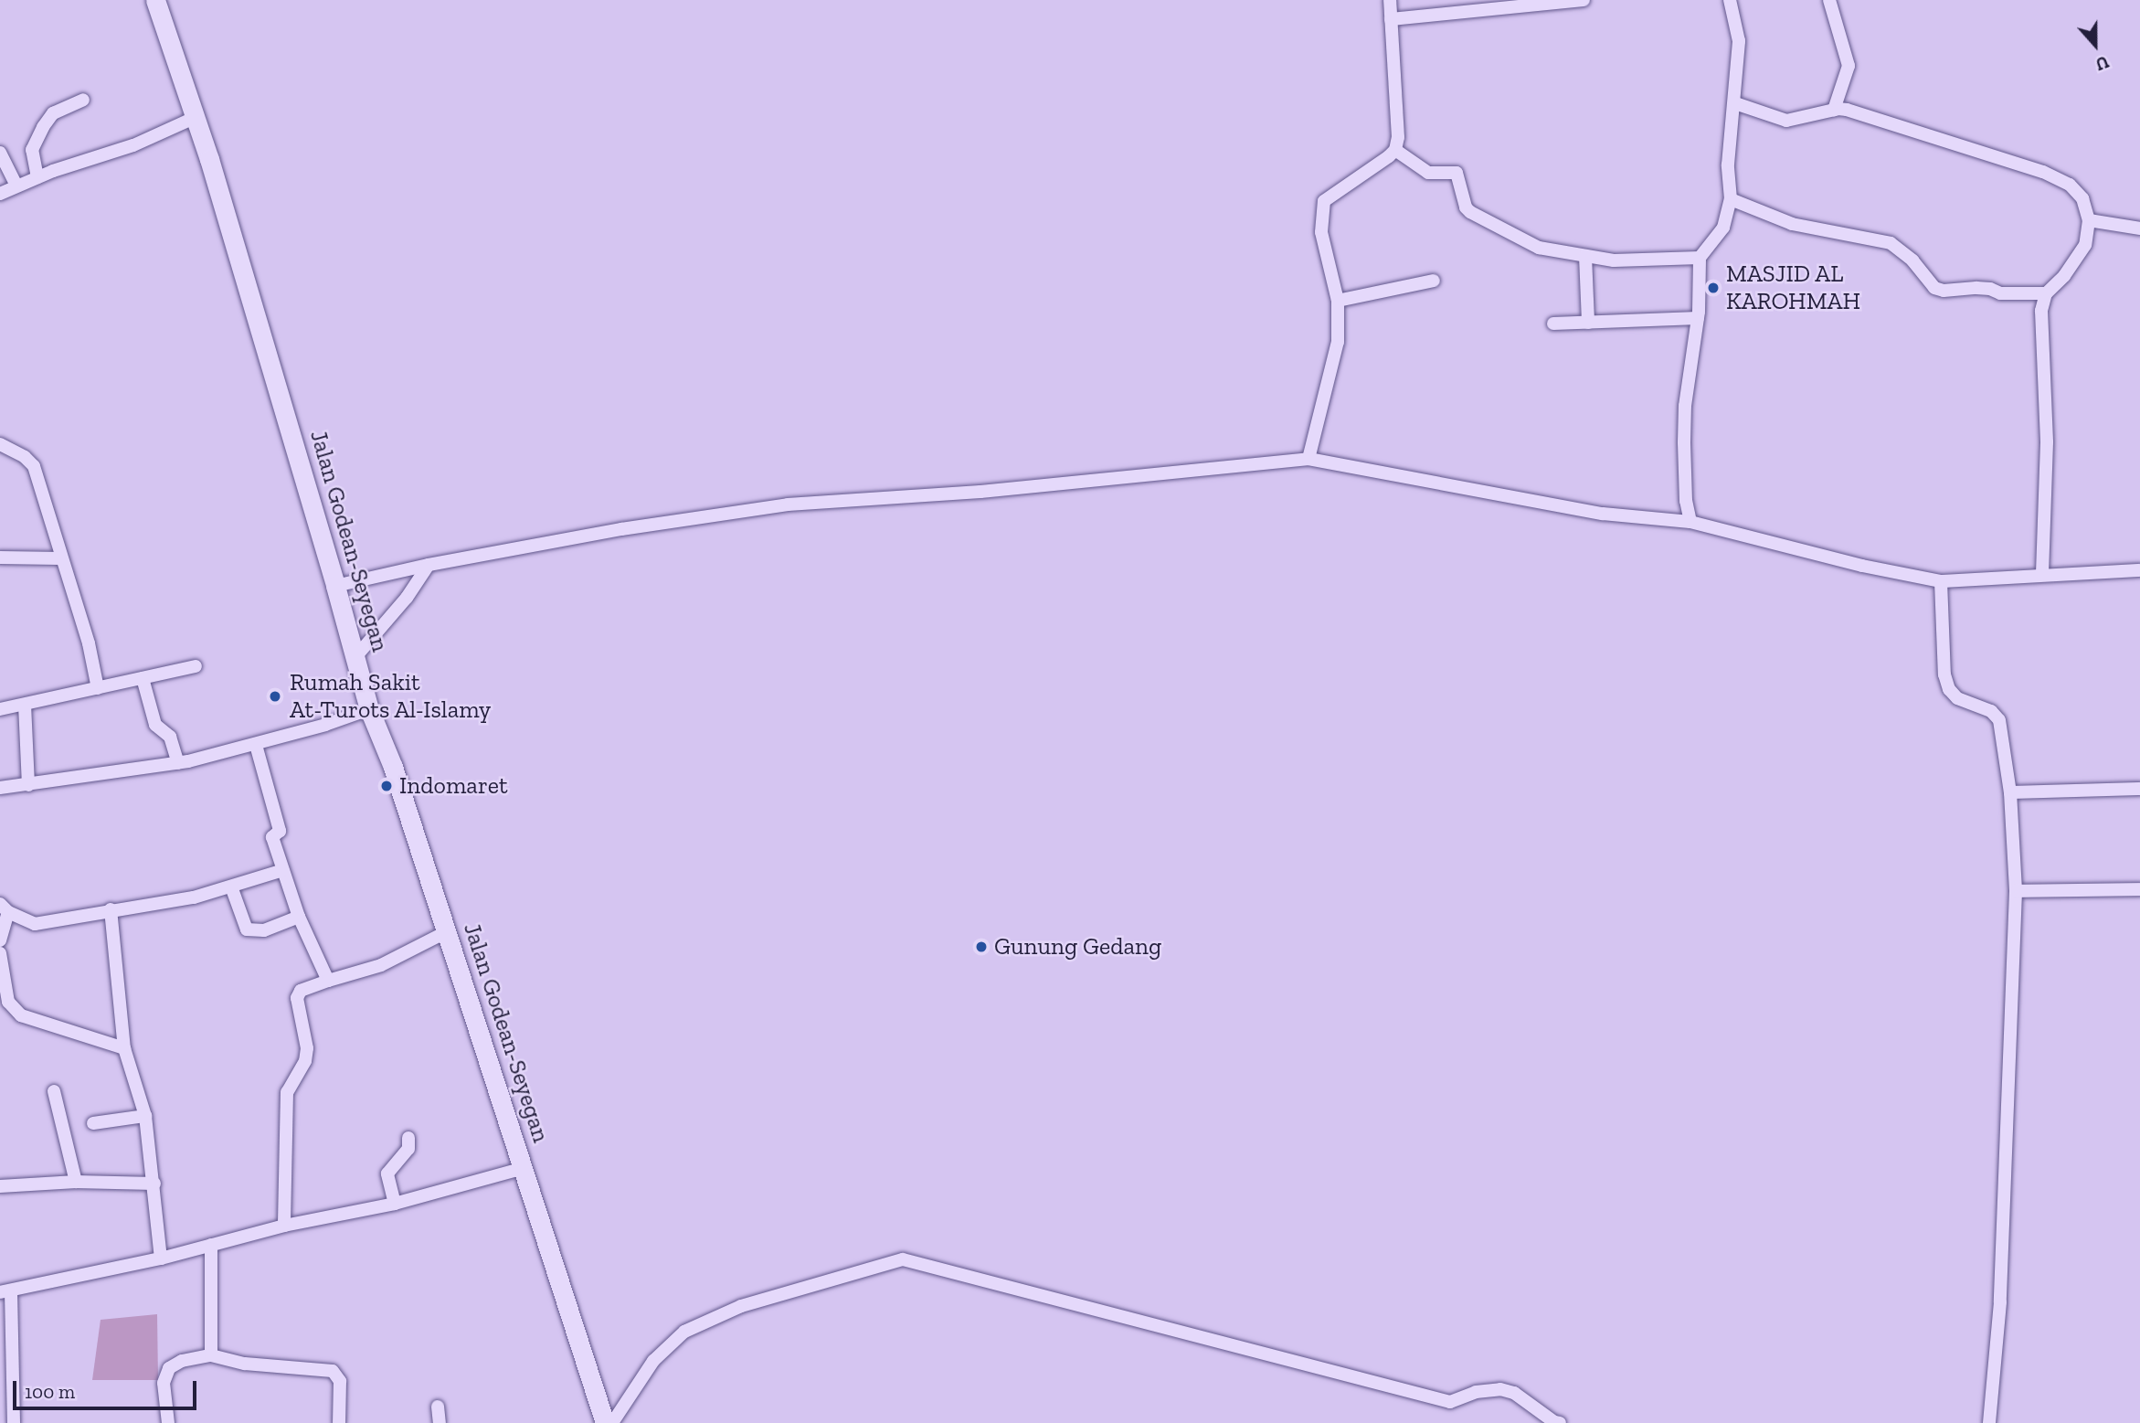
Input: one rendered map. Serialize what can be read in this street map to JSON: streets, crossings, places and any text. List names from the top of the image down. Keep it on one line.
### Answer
{"streets":{"main road":["Jalan Godean-Seyegan"]},"places":["MASJID AL KAROHMAH","Rumah Sakit At-Turots Al-Islamy","Indomaret","Gunung Gedang"],"scale_bar":"100 m","north":"bottom"}
